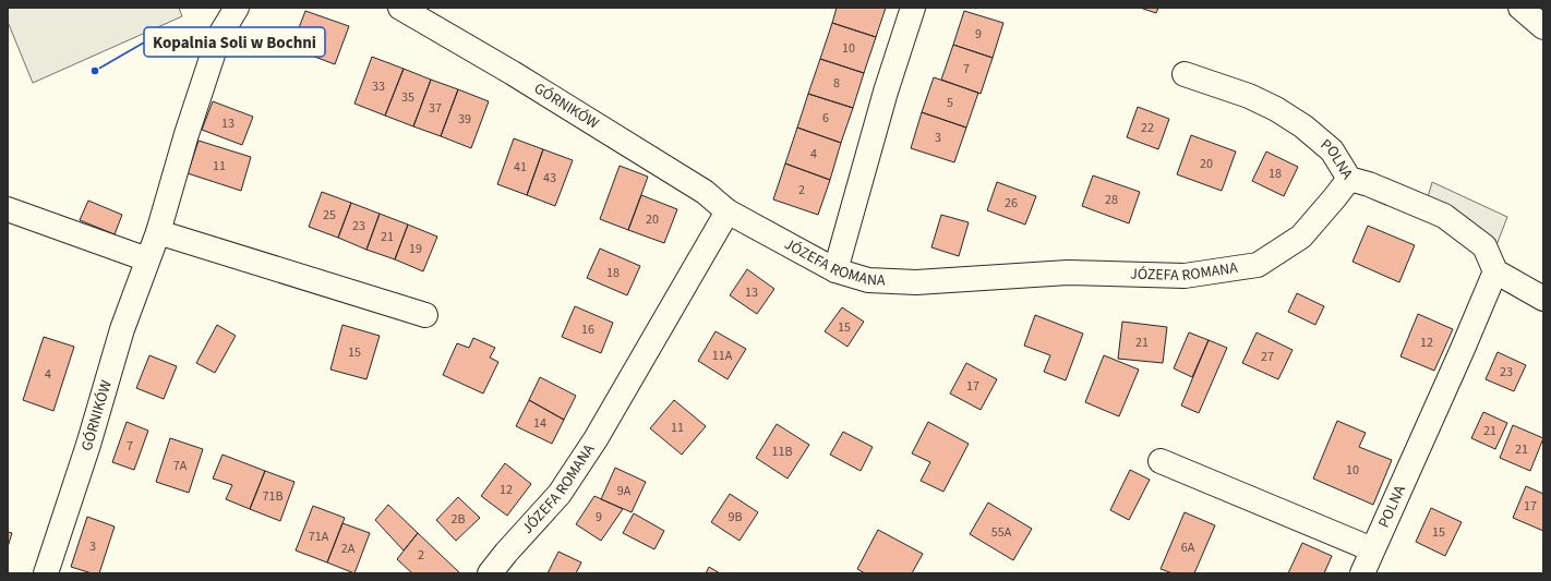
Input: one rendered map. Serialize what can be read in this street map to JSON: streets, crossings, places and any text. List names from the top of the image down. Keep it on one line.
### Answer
{"streets":{"street":["GÓRNIKÓW","POLNA","JÓZEFA ROMANA"]},"crossings":[["GÓRNIKÓW","JÓZEFA ROMANA"],["POLNA","JÓZEFA ROMANA"]],"places":["Kopalnia Soli w Bochni"],"house_numbers":["9","10","7","8","33","35","5","37","6","39","13","22","3","4","20","11","41","18","43","2","28","26","25","20","23","21","19","18","13","15","16","21","12","15","11A","27","23","4","17","14","11","21","7","21","11B","7A","10","12","9A","71B","17","9","9B","2B","55A","15","71A","3","6A","2A","2"]}
